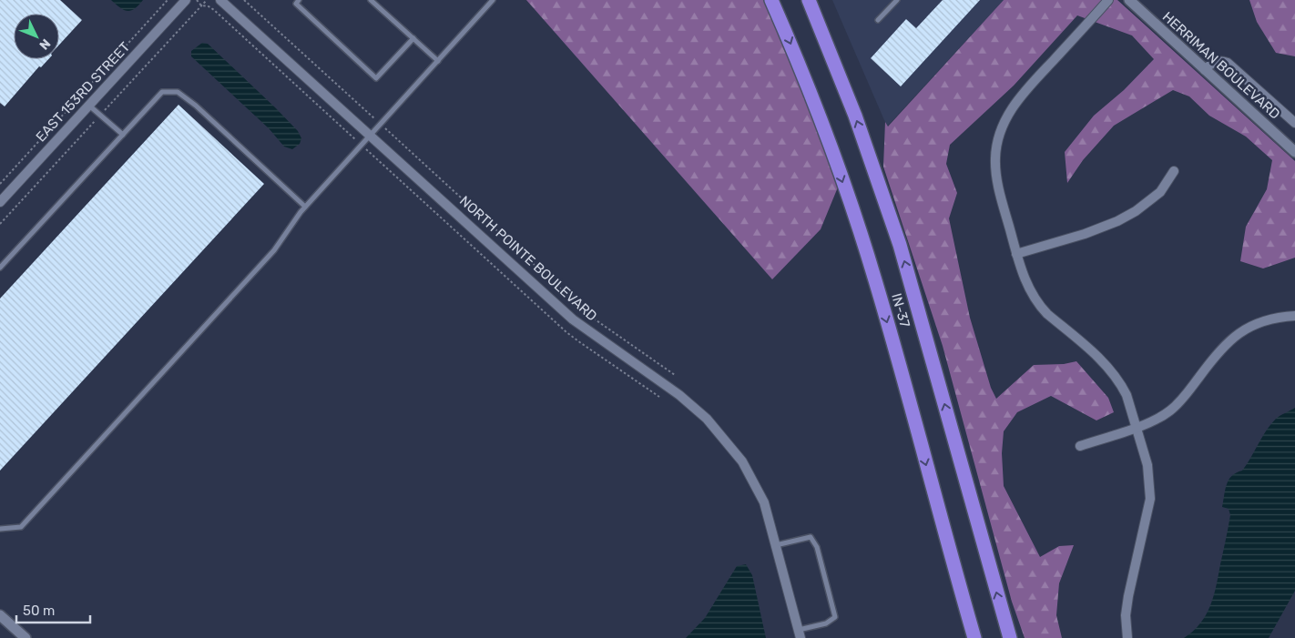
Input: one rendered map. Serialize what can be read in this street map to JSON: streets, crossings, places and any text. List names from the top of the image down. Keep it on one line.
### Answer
{"streets":{"highway":["IN-37"],"street":["HERRIMAN BOULEVARD","EAST 153RD STREET","NORTH POINTE BOULEVARD"]},"scale_bar":"50 m","north":"bottom right"}
